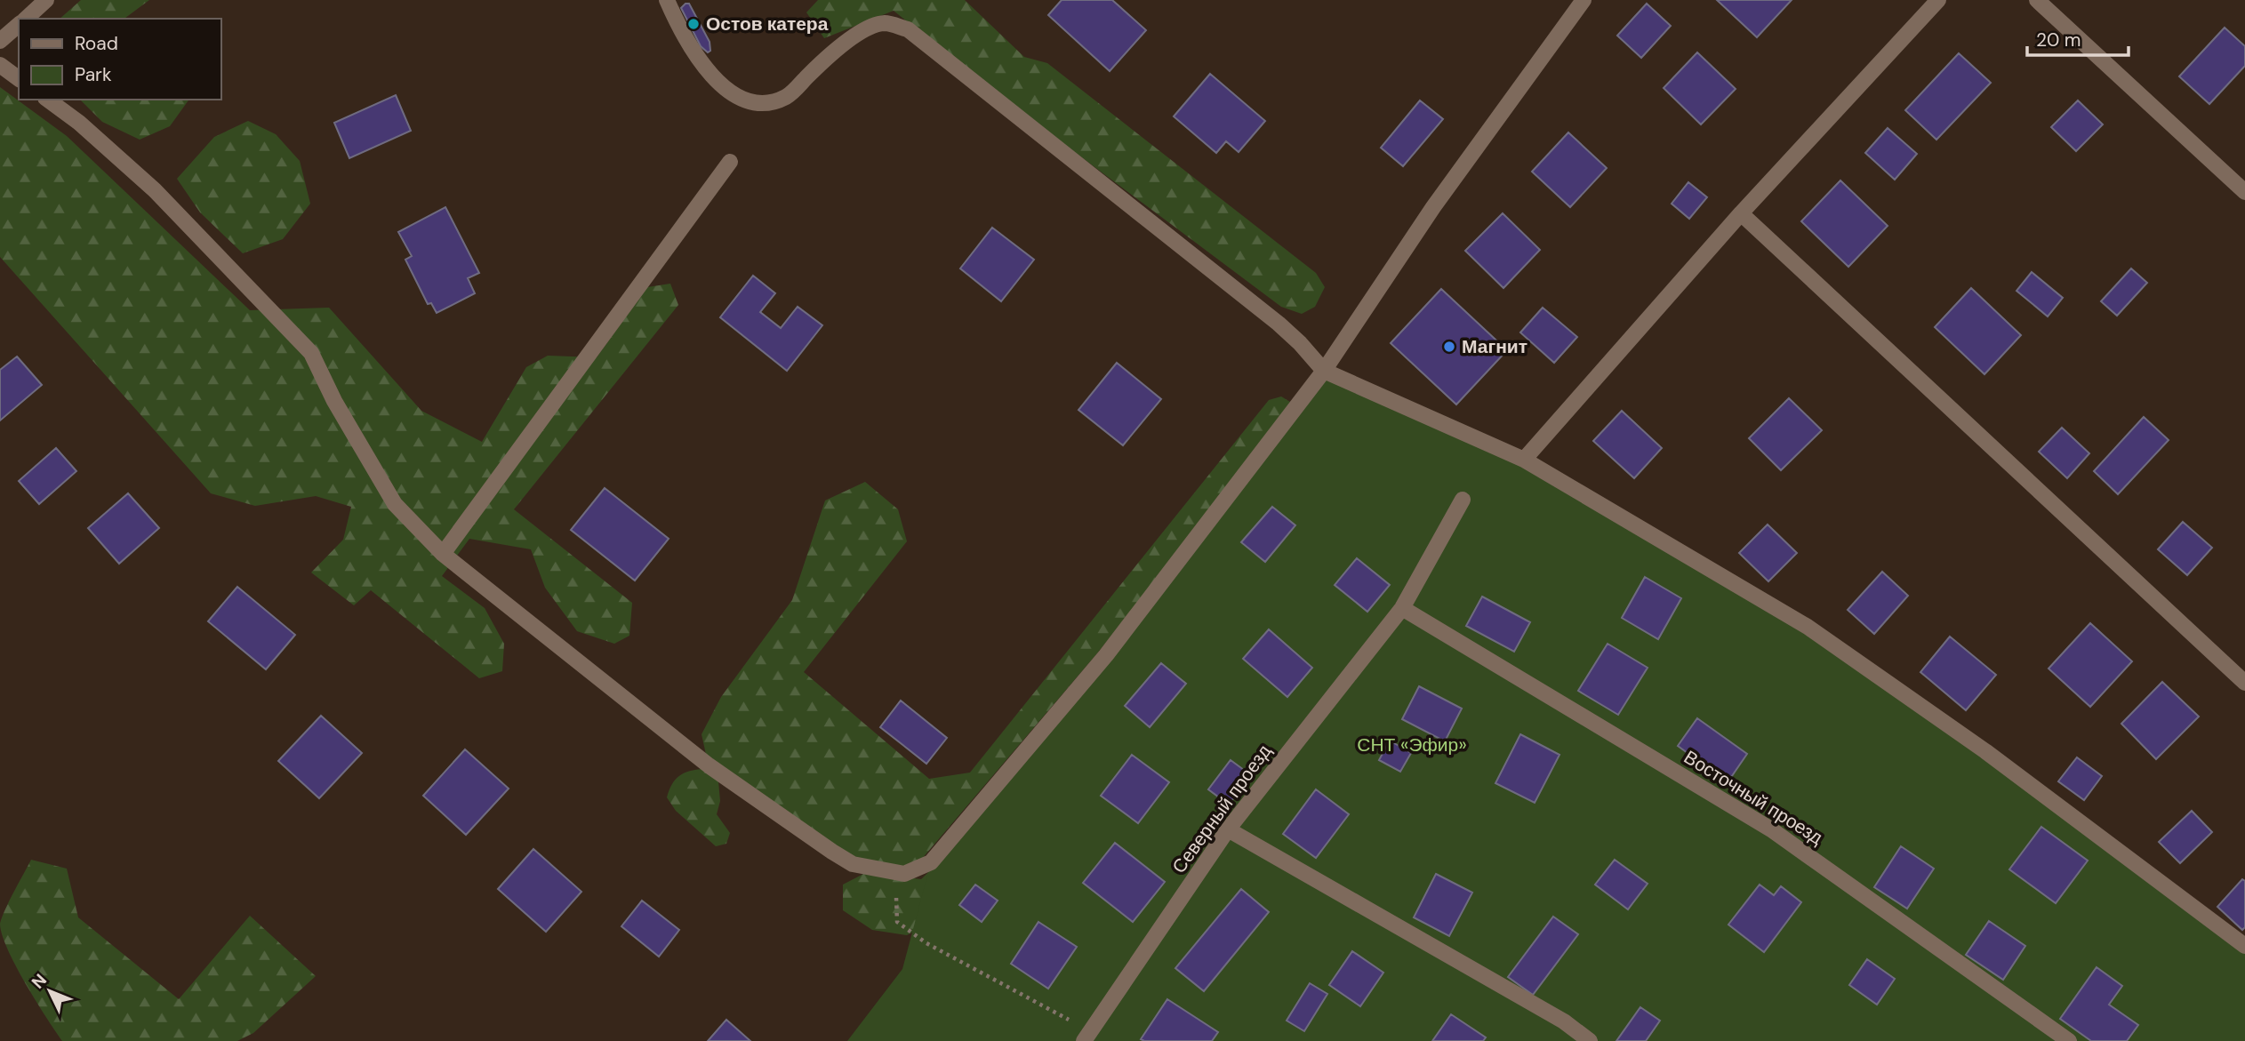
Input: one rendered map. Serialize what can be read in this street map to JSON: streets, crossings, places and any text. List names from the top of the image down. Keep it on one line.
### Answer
{"streets":{"street":["Восточный проезд","Северный проезд"]},"crossings":[["Восточный проезд","Северный проезд"]],"parks":["СНТ «Эфир»"],"places":["Остов катера","Магнит"],"legend":["Road","Park"],"scale_bar":"20 m","north":"top left"}
